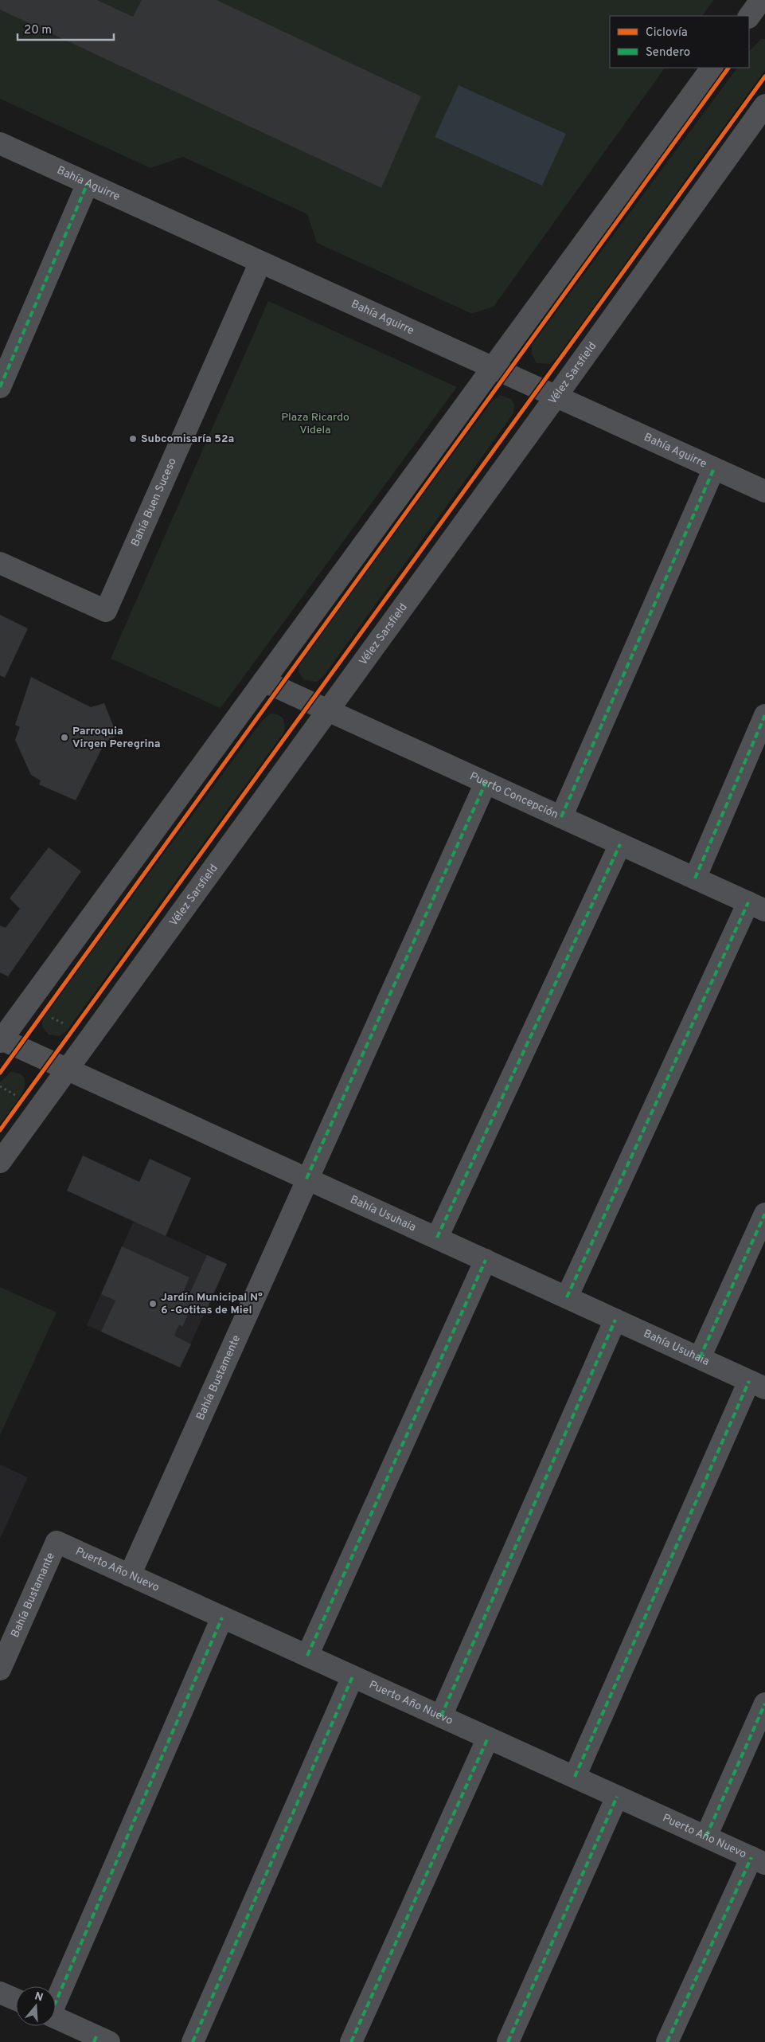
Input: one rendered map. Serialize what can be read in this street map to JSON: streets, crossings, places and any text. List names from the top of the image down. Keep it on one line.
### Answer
{"streets":{"street":["Bahía Aguirre","Vélez Sarsfield","Bahía Buen Suceso","Puerto Concepción","Bahía Usuhaia","Bahía Bustamente","Puerto Año Nuevo","Bahía Bustamante"]},"crossings":[["Bahía Aguirre","Vélez Sarsfield"],["Bahía Aguirre","Bahía Buen Suceso"],["Vélez Sarsfield","Puerto Concepción"],["Vélez Sarsfield","Bahía Usuhaia"],["Puerto Concepción","Bahía Bustamente"],["Bahía Usuhaia","Bahía Bustamente"],["Bahía Bustamente","Puerto Año Nuevo"],["Puerto Año Nuevo","Bahía Bustamante"]],"parks":["Plaza Ricardo Videla"],"places":["Subcomisaría 52a","Parroquia Virgen Peregrina","Jardín Municipal N° 6 -Gotitas de Miel"],"legend":["Ciclovía","Sendero"],"scale_bar":"20 m","north":"top"}
